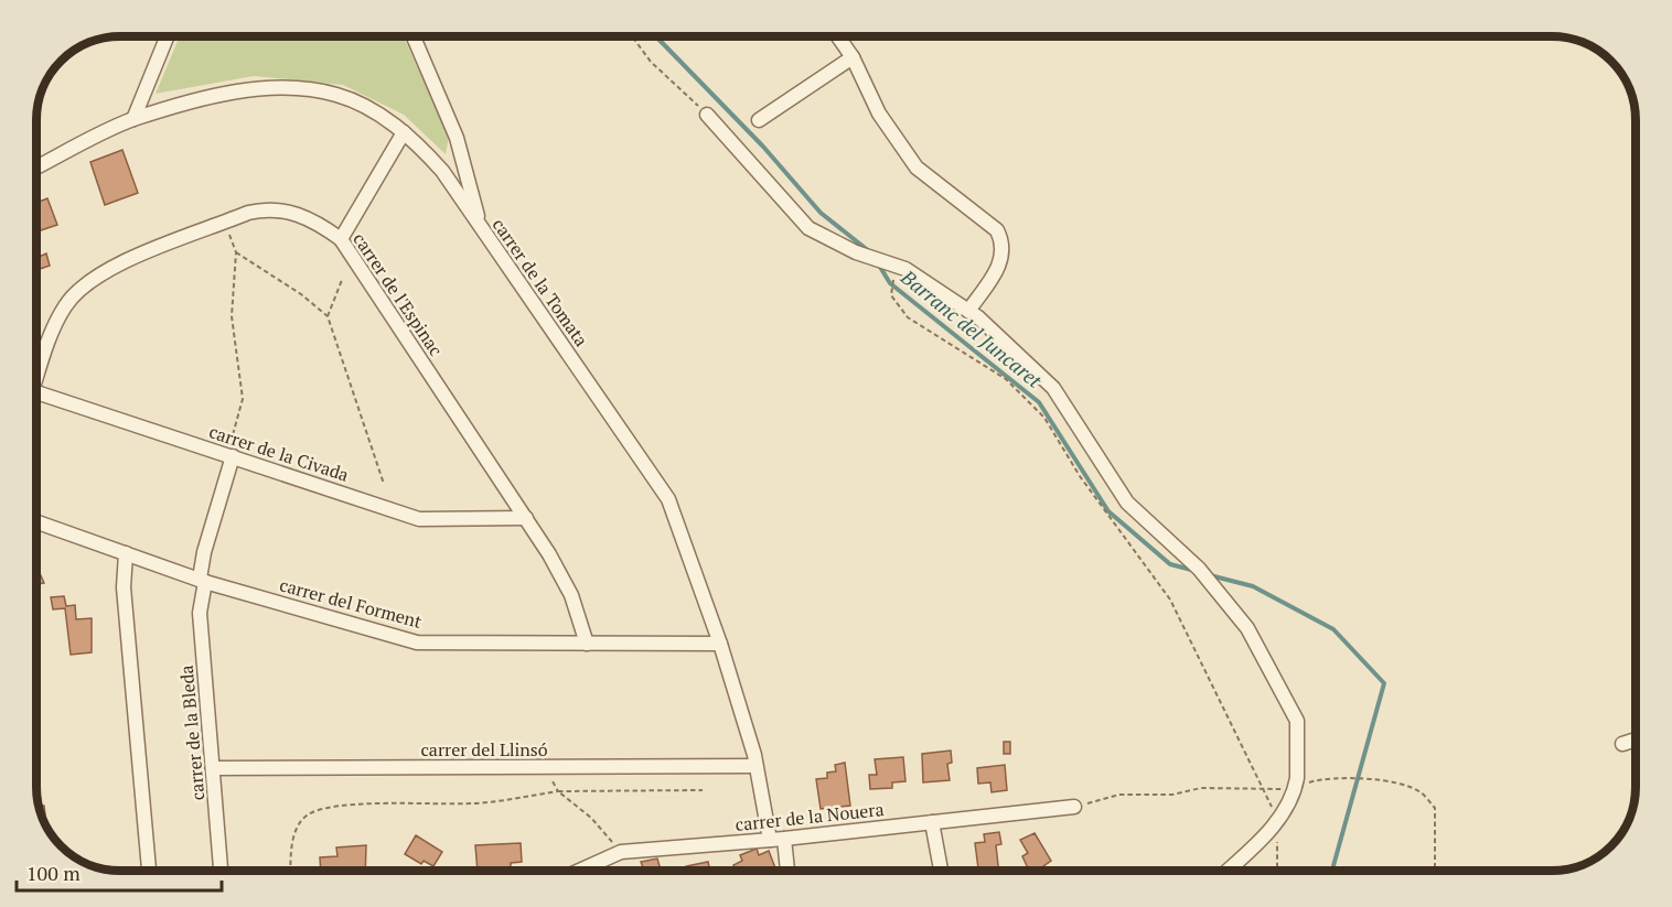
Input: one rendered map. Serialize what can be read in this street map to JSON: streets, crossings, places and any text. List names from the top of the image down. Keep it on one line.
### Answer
{"streets":{"street":["carrer de la Tomata","carrer de l'Espinac","carrer de la Civada","carrer del Forment","carrer de la Bleda","carrer del Llinsó","carrer de la Nouera"]},"crossings":[["carrer de la Tomata","carrer del Forment"],["carrer de la Tomata","carrer del Llinsó"],["carrer de la Tomata","carrer de la Nouera"],["carrer de l'Espinac","carrer de la Civada"],["carrer de l'Espinac","carrer del Forment"],["carrer de la Civada","carrer de la Bleda"],["carrer del Forment","carrer de la Bleda"],["carrer de la Bleda","carrer del Llinsó"]],"water":["Barranc del Juncaret"],"scale_bar":"100 m"}
